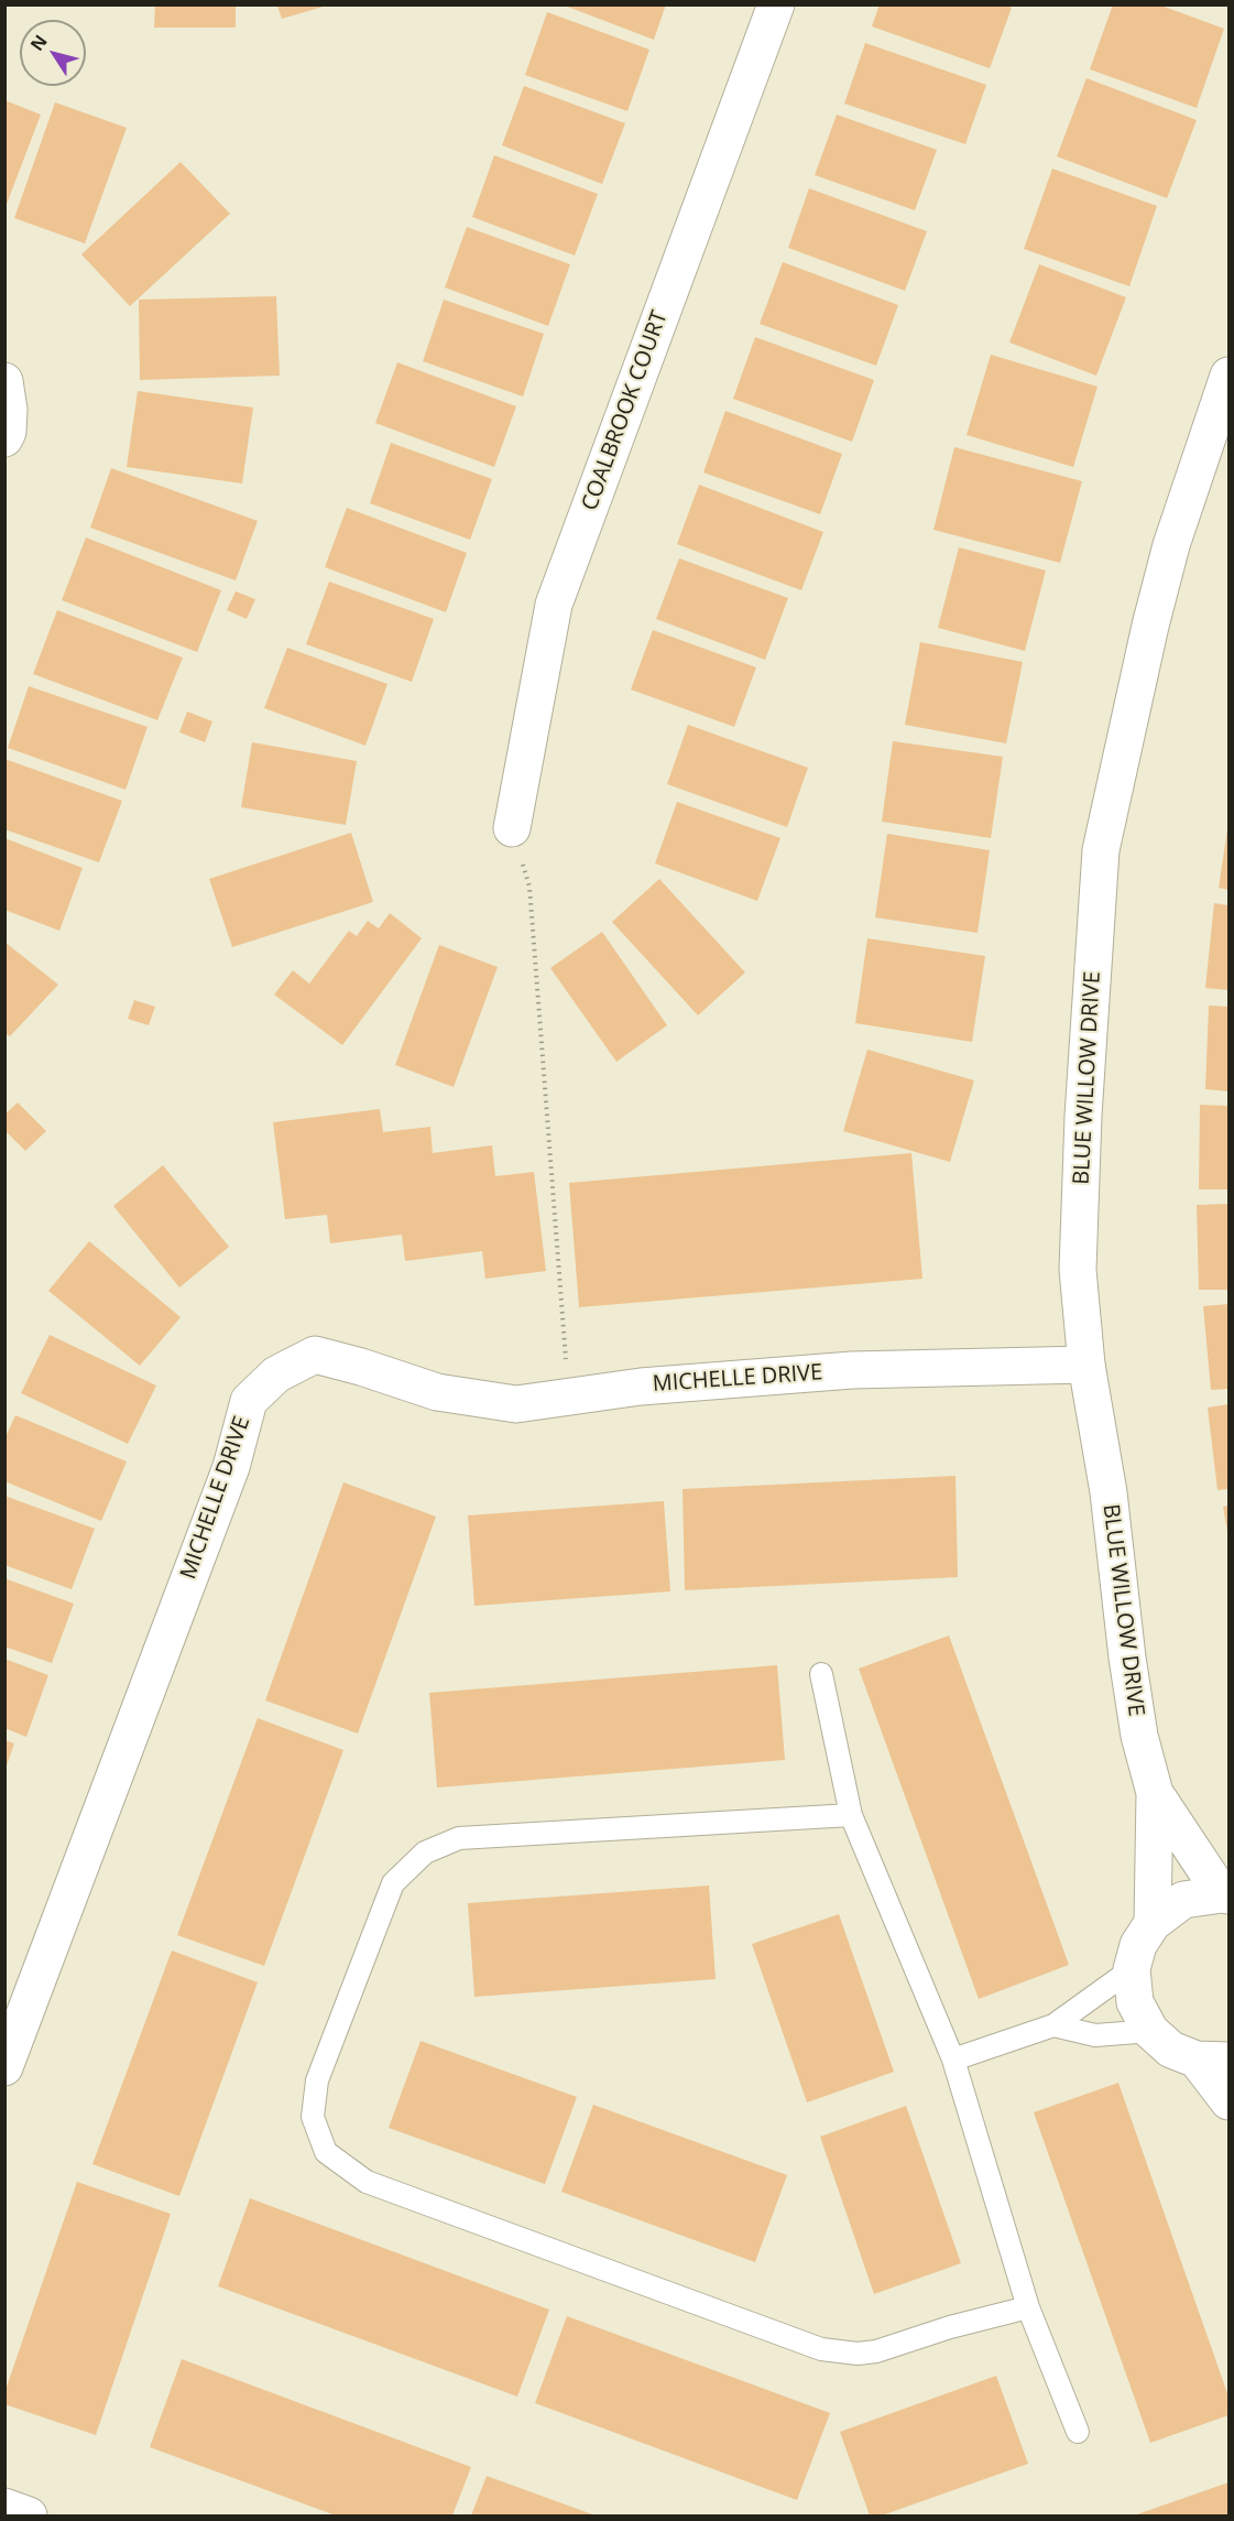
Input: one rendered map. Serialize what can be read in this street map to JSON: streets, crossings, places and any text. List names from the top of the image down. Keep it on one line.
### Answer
{"streets":{"street":["COALBROOK COURT","BLUE WILLOW DRIVE","MICHELLE DRIVE"]},"crossings":[["BLUE WILLOW DRIVE","MICHELLE DRIVE"]],"north":"top left"}
